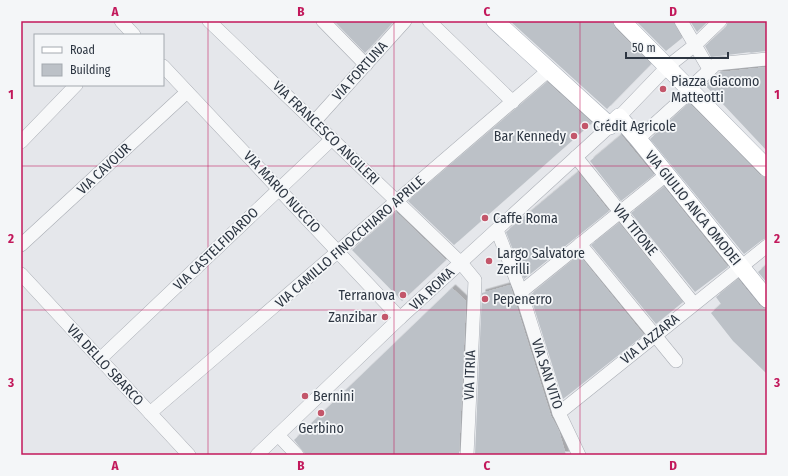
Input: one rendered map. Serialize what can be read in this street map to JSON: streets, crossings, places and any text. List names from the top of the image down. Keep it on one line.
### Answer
{"streets":{"main road":["VIA GIULIO ANCA OMODEI"],"street":["VIA FORTUNA","VIA FRANCESCO ANGILERI","VIA CAVOUR","VIA MARIO NUCCIO","VIA TITONE","VIA CAMILLO FINOCCHIARO APRILE","VIA CASTELFIDARDO","VIA ROMA","VIA LAZZARA","VIA DELLO SBARCO","VIA SAN VITO","VIA ITRIA"]},"crossings":[["VIA FORTUNA","VIA FRANCESCO ANGILERI"],["VIA FRANCESCO ANGILERI","VIA CAMILLO FINOCCHIARO APRILE"],["VIA FRANCESCO ANGILERI","VIA CASTELFIDARDO"],["VIA FRANCESCO ANGILERI","VIA ROMA"],["VIA FRANCESCO ANGILERI","VIA ITRIA"],["VIA CAVOUR","VIA MARIO NUCCIO"],["VIA MARIO NUCCIO","VIA CAMILLO FINOCCHIARO APRILE"],["VIA MARIO NUCCIO","VIA CASTELFIDARDO"],["VIA MARIO NUCCIO","VIA ROMA"],["VIA GIULIO ANCA OMODEI","VIA CAMILLO FINOCCHIARO APRILE"],["VIA GIULIO ANCA OMODEI","VIA ROMA"],["VIA GIULIO ANCA OMODEI","VIA LAZZARA"],["VIA TITONE","VIA ROMA"],["VIA TITONE","VIA LAZZARA"],["VIA CAMILLO FINOCCHIARO APRILE","VIA DELLO SBARCO"],["VIA CASTELFIDARDO","VIA DELLO SBARCO"],["VIA ROMA","VIA SAN VITO"],["VIA ROMA","VIA ITRIA"],["VIA LAZZARA","VIA SAN VITO"]],"places":["Piazza Giacomo Matteotti","Crédit Agricole","Bar Kennedy","Caffe Roma","Largo Salvatore Zerilli","Terranova","Pepenerro","Zanzibar","Bernini","Gerbino"],"legend":["Road","Building"],"scale_bar":"50 m","grid":{"columns":["A","B","C","D"],"rows":["1","2","3"]}}
